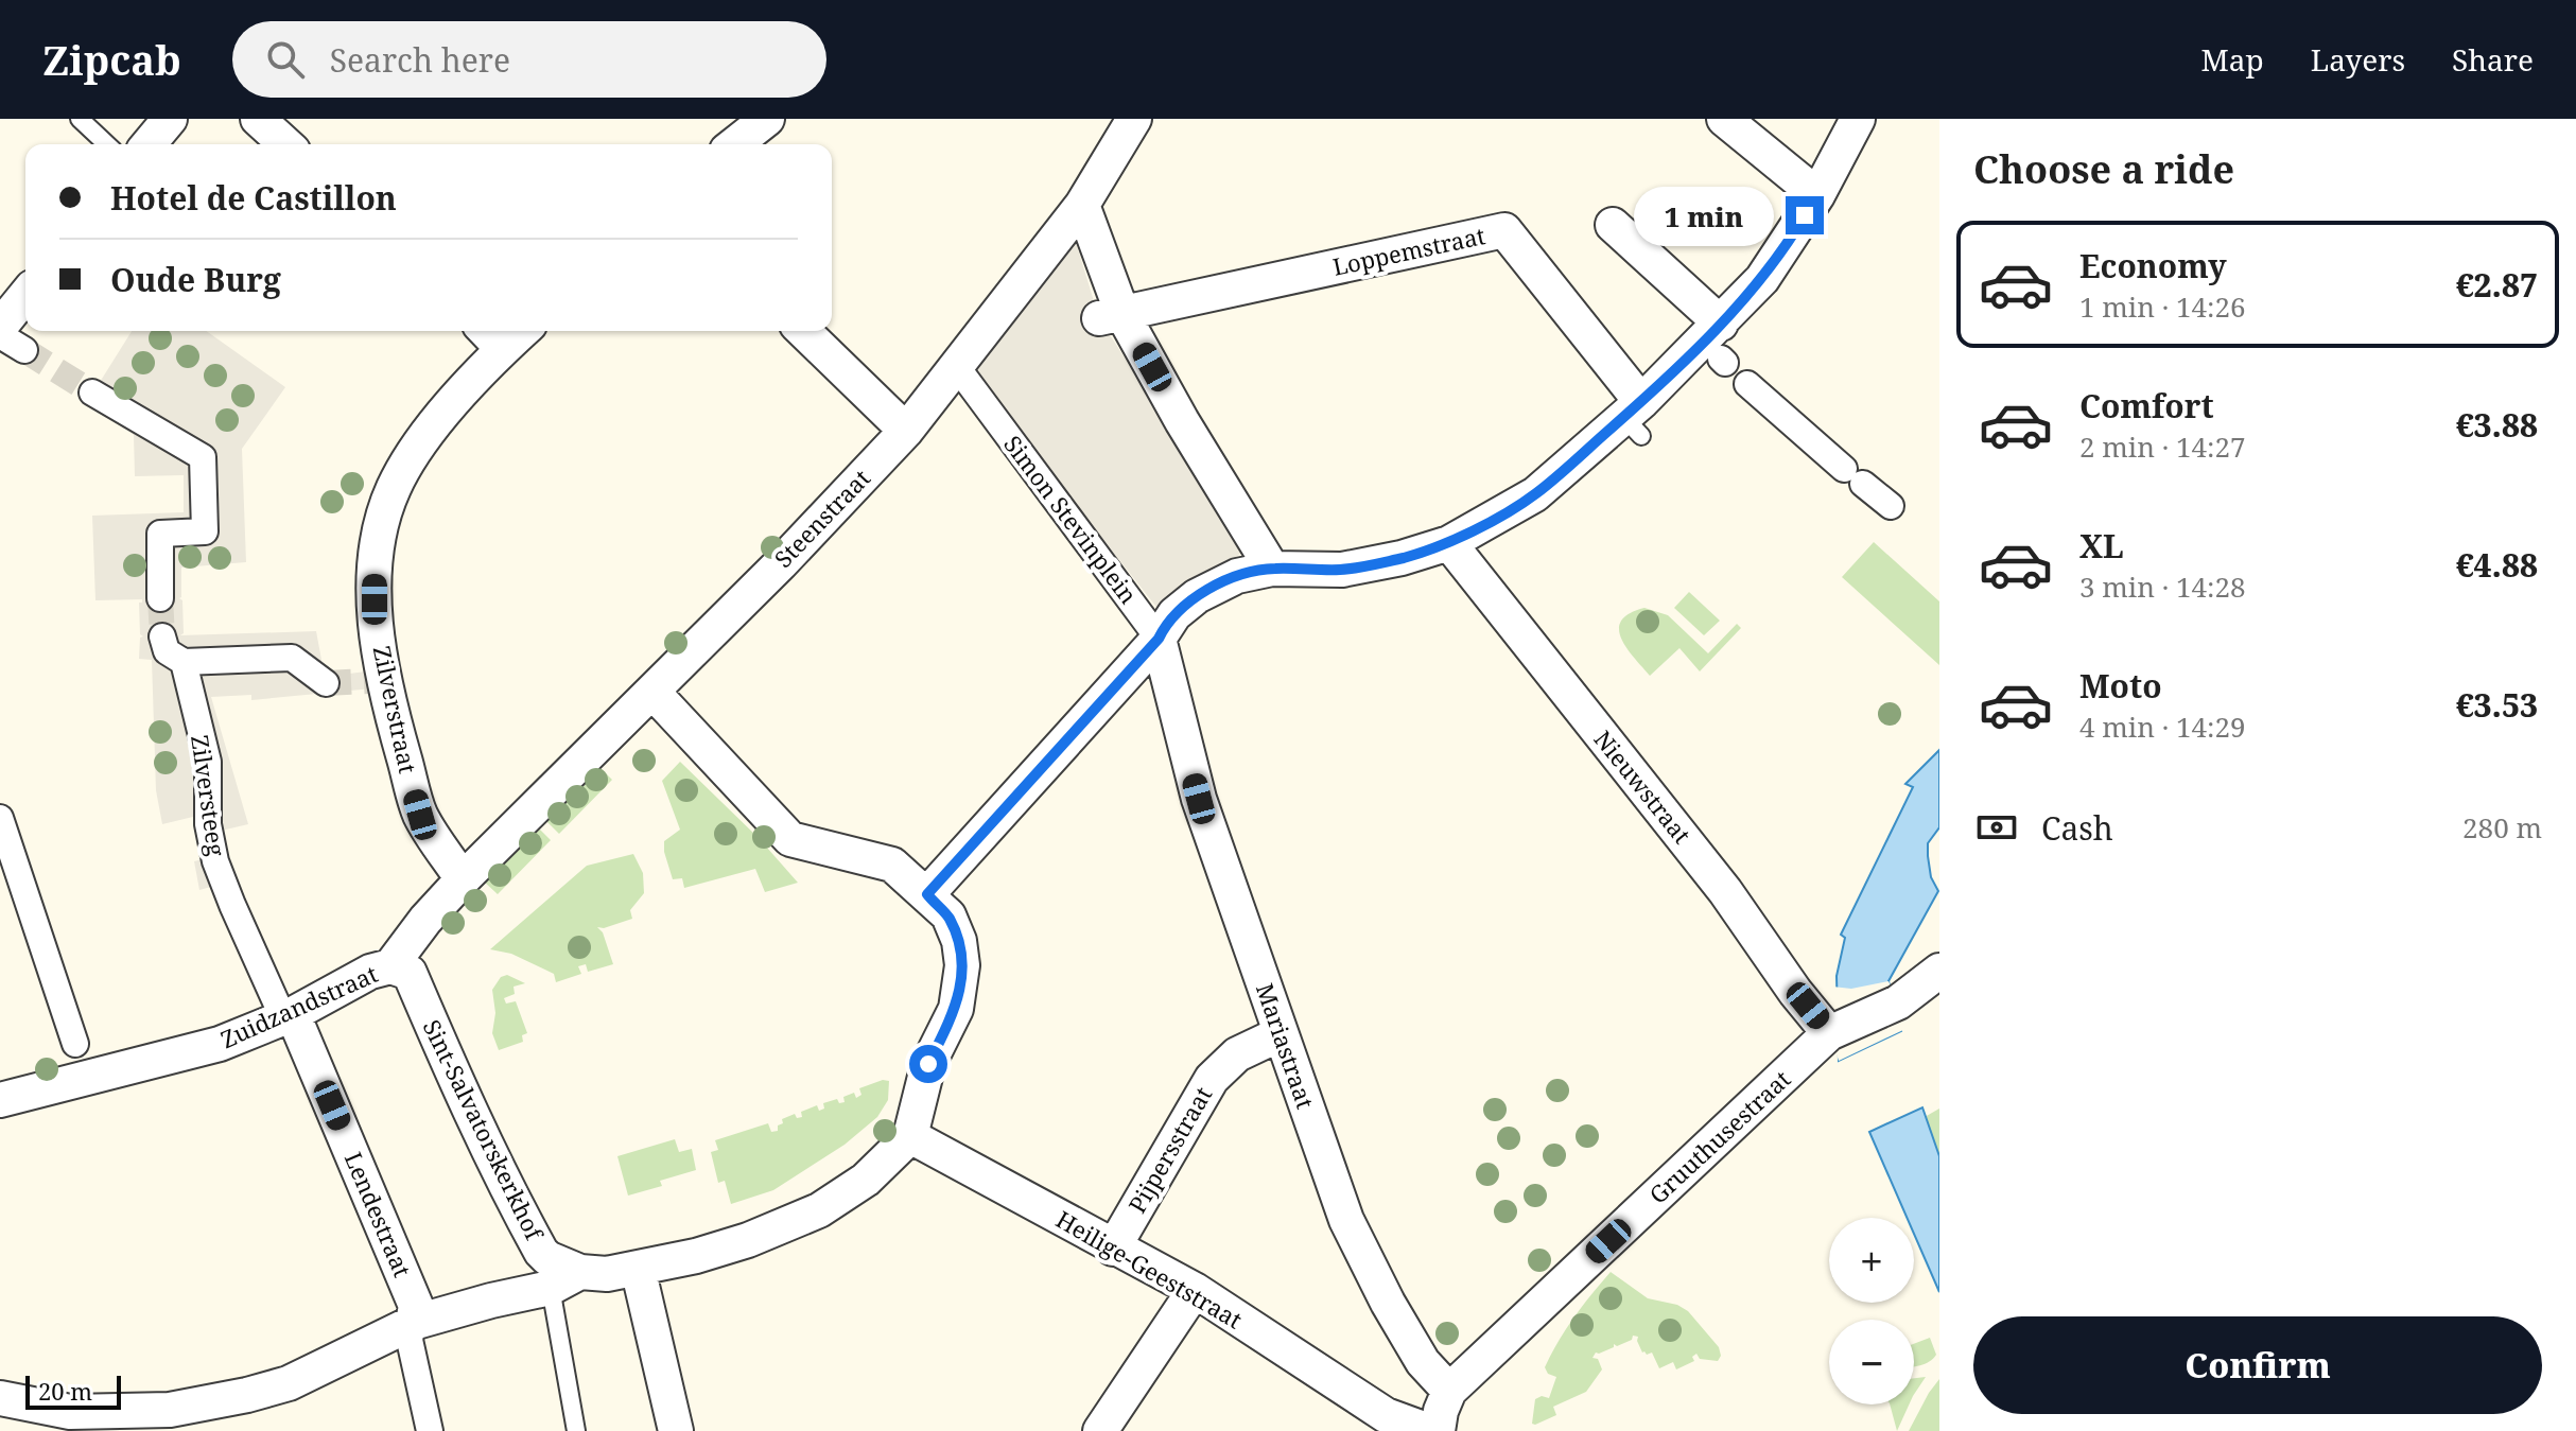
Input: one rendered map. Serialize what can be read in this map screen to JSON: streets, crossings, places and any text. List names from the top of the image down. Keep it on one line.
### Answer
{"streets":{"street":["Loppemstraat","Steenstraat","Simon Stevinplein","Zilverstraat","Nieuwstraat","Zilversteeg","Zuidzandstraat","Mariastraat","Sint-Salvatorskerkhof","Gruuthusestraat","Pijpersstraat","Lendestraat","Heilige-Geeststraat"]},"crossings":[["Steenstraat","Simon Stevinplein"],["Steenstraat","Zilverstraat"],["Steenstraat","Zuidzandstraat"],["Simon Stevinplein","Mariastraat"],["Zilverstraat","Zuidzandstraat"],["Nieuwstraat","Gruuthusestraat"],["Zilversteeg","Zuidzandstraat"],["Zilversteeg","Lendestraat"],["Zuidzandstraat","Sint-Salvatorskerkhof"],["Zuidzandstraat","Lendestraat"],["Mariastraat","Gruuthusestraat"],["Mariastraat","Pijpersstraat"],["Sint-Salvatorskerkhof","Heilige-Geeststraat"],["Pijpersstraat","Heilige-Geeststraat"]],"scale_bar":"20 m","page":{"header":"Zipcab","search":"Search here","nav":["Map","Layers","Share"],"heading":"Choose a ride","banner":["Hotel de Castillon","Oude Burg"],"bubble":"1 min","list":[{"name":"Economy","note":"1 min · 14:26","value":"€2.87"},{"name":"Comfort","note":"2 min · 14:27","value":"€3.88"},{"name":"XL","note":"3 min · 14:28","value":"€4.88"},{"name":"Moto","note":"4 min · 14:29","value":"€3.53"}],"pay":["Cash","280 m"],"map_buttons":["+","−"],"buttons":"Confirm","scale":"20 m"}}
